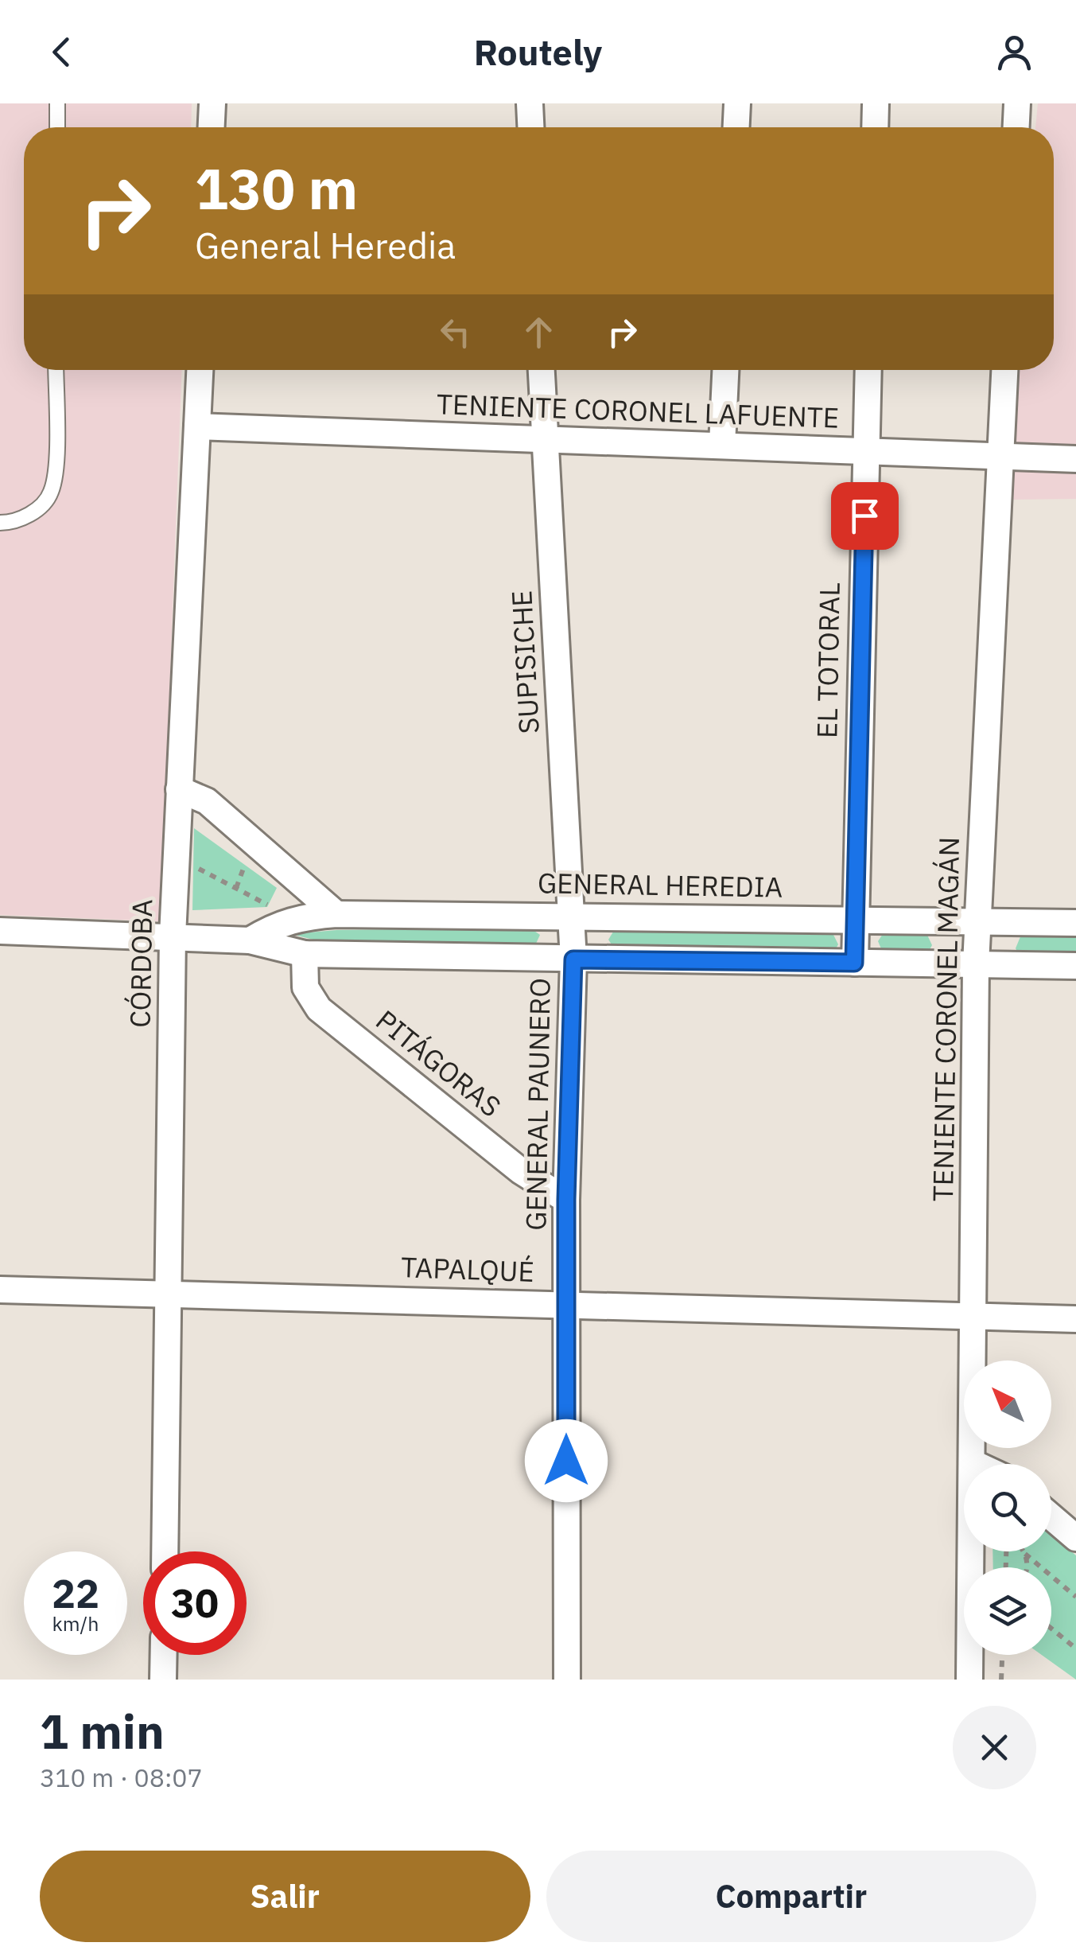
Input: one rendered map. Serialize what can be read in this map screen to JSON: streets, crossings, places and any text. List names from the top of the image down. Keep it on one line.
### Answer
{"streets":{"street":["TENIENTE CORONEL LAFUENTE","EL TOTORAL","SUPISICHE","GENERAL HEREDIA","CÓRDOBA","TENIENTE CORONEL MAGÁN","PITÁGORAS","GENERAL PAUNERO","TAPALQUÉ"]},"crossings":[["TENIENTE CORONEL LAFUENTE","EL TOTORAL"],["TENIENTE CORONEL LAFUENTE","SUPISICHE"],["TENIENTE CORONEL LAFUENTE","CÓRDOBA"],["TENIENTE CORONEL LAFUENTE","TENIENTE CORONEL MAGÁN"],["EL TOTORAL","GENERAL HEREDIA"],["SUPISICHE","GENERAL HEREDIA"],["SUPISICHE","GENERAL PAUNERO"],["GENERAL HEREDIA","TENIENTE CORONEL MAGÁN"],["CÓRDOBA","TAPALQUÉ"],["TENIENTE CORONEL MAGÁN","TAPALQUÉ"],["PITÁGORAS","GENERAL PAUNERO"],["GENERAL PAUNERO","TAPALQUÉ"]],"north":"top left","page":{"header":"Routely","turn":["130 m","General Heredia"],"speed":"22 km/h","limit":"30","heading":["1 min","310 m · 08:07"],"buttons":["Salir","Compartir"]}}
